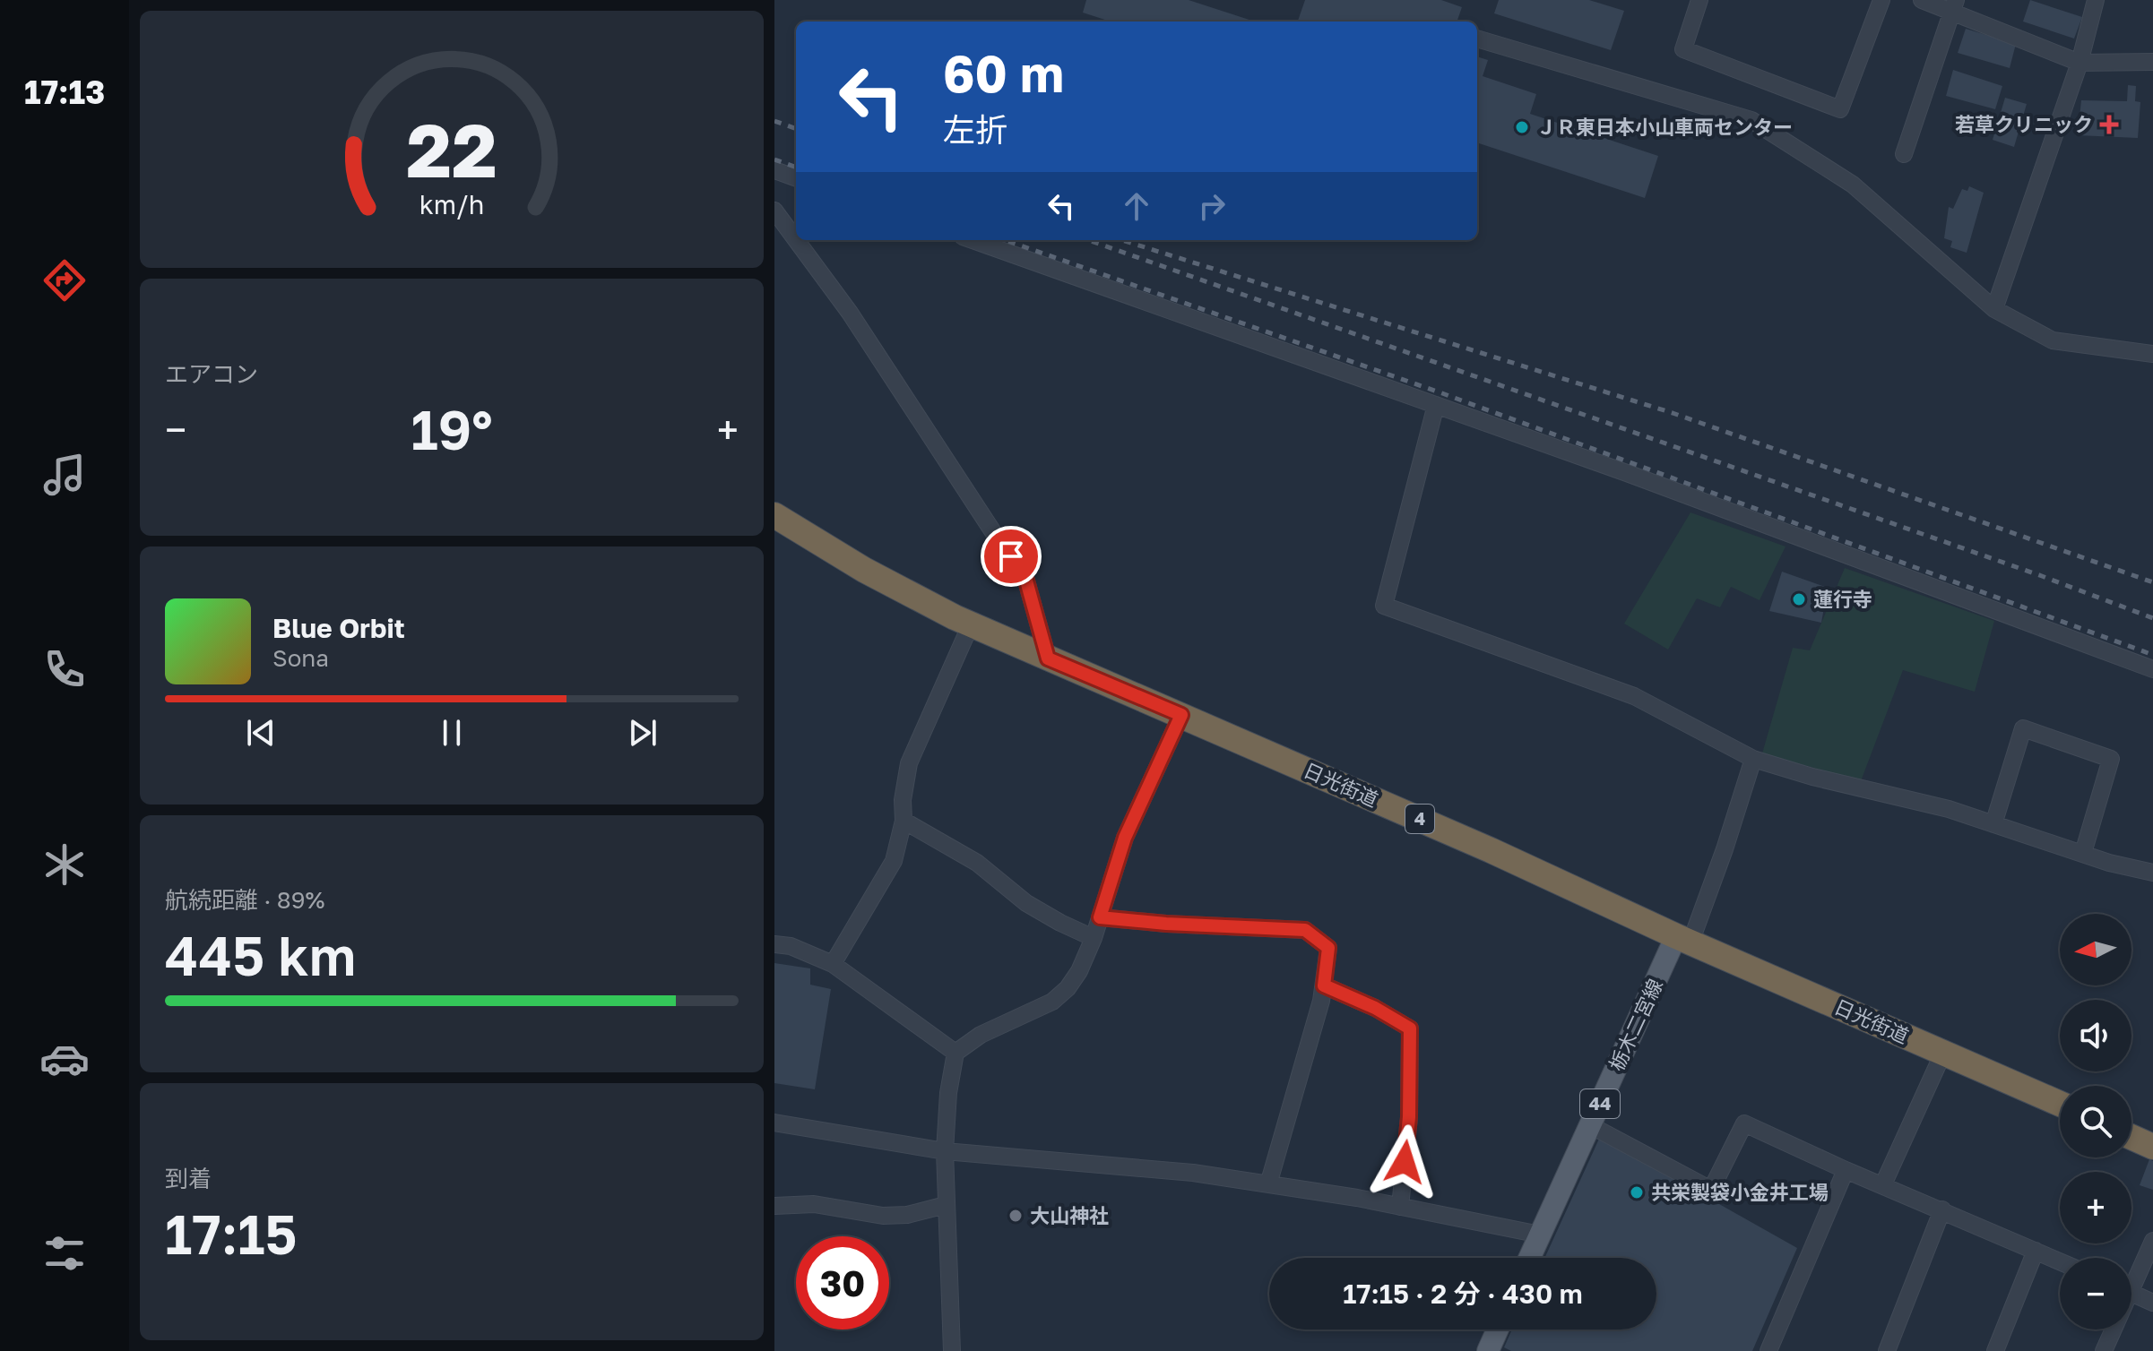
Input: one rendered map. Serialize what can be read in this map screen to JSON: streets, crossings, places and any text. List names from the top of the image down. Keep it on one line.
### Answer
{"streets":{"highway":["日光街道","4"],"main road":["栃木二宮線","44"]},"crossings":[["日光街道","栃木二宮線"]],"places":{"health":["若草クリニック"],"other":["ＪＲ東日本小山車両センター","蓮行寺","共栄製袋小金井工場","大山神社"]},"north":"left","page":{"tabs":"17:13","turn":["60 m","左折"],"tile":["エアコン",["航続距離 · 89%","445 km"],["到着","17:15"]],"heat":["−","19°","+"],"song":["Blue Orbit","Sona"],"map_buttons":["+","−"],"limit":"30","trip":"17:15 · 2 分 · 430 m","gauge":["22","km/h"]}}
